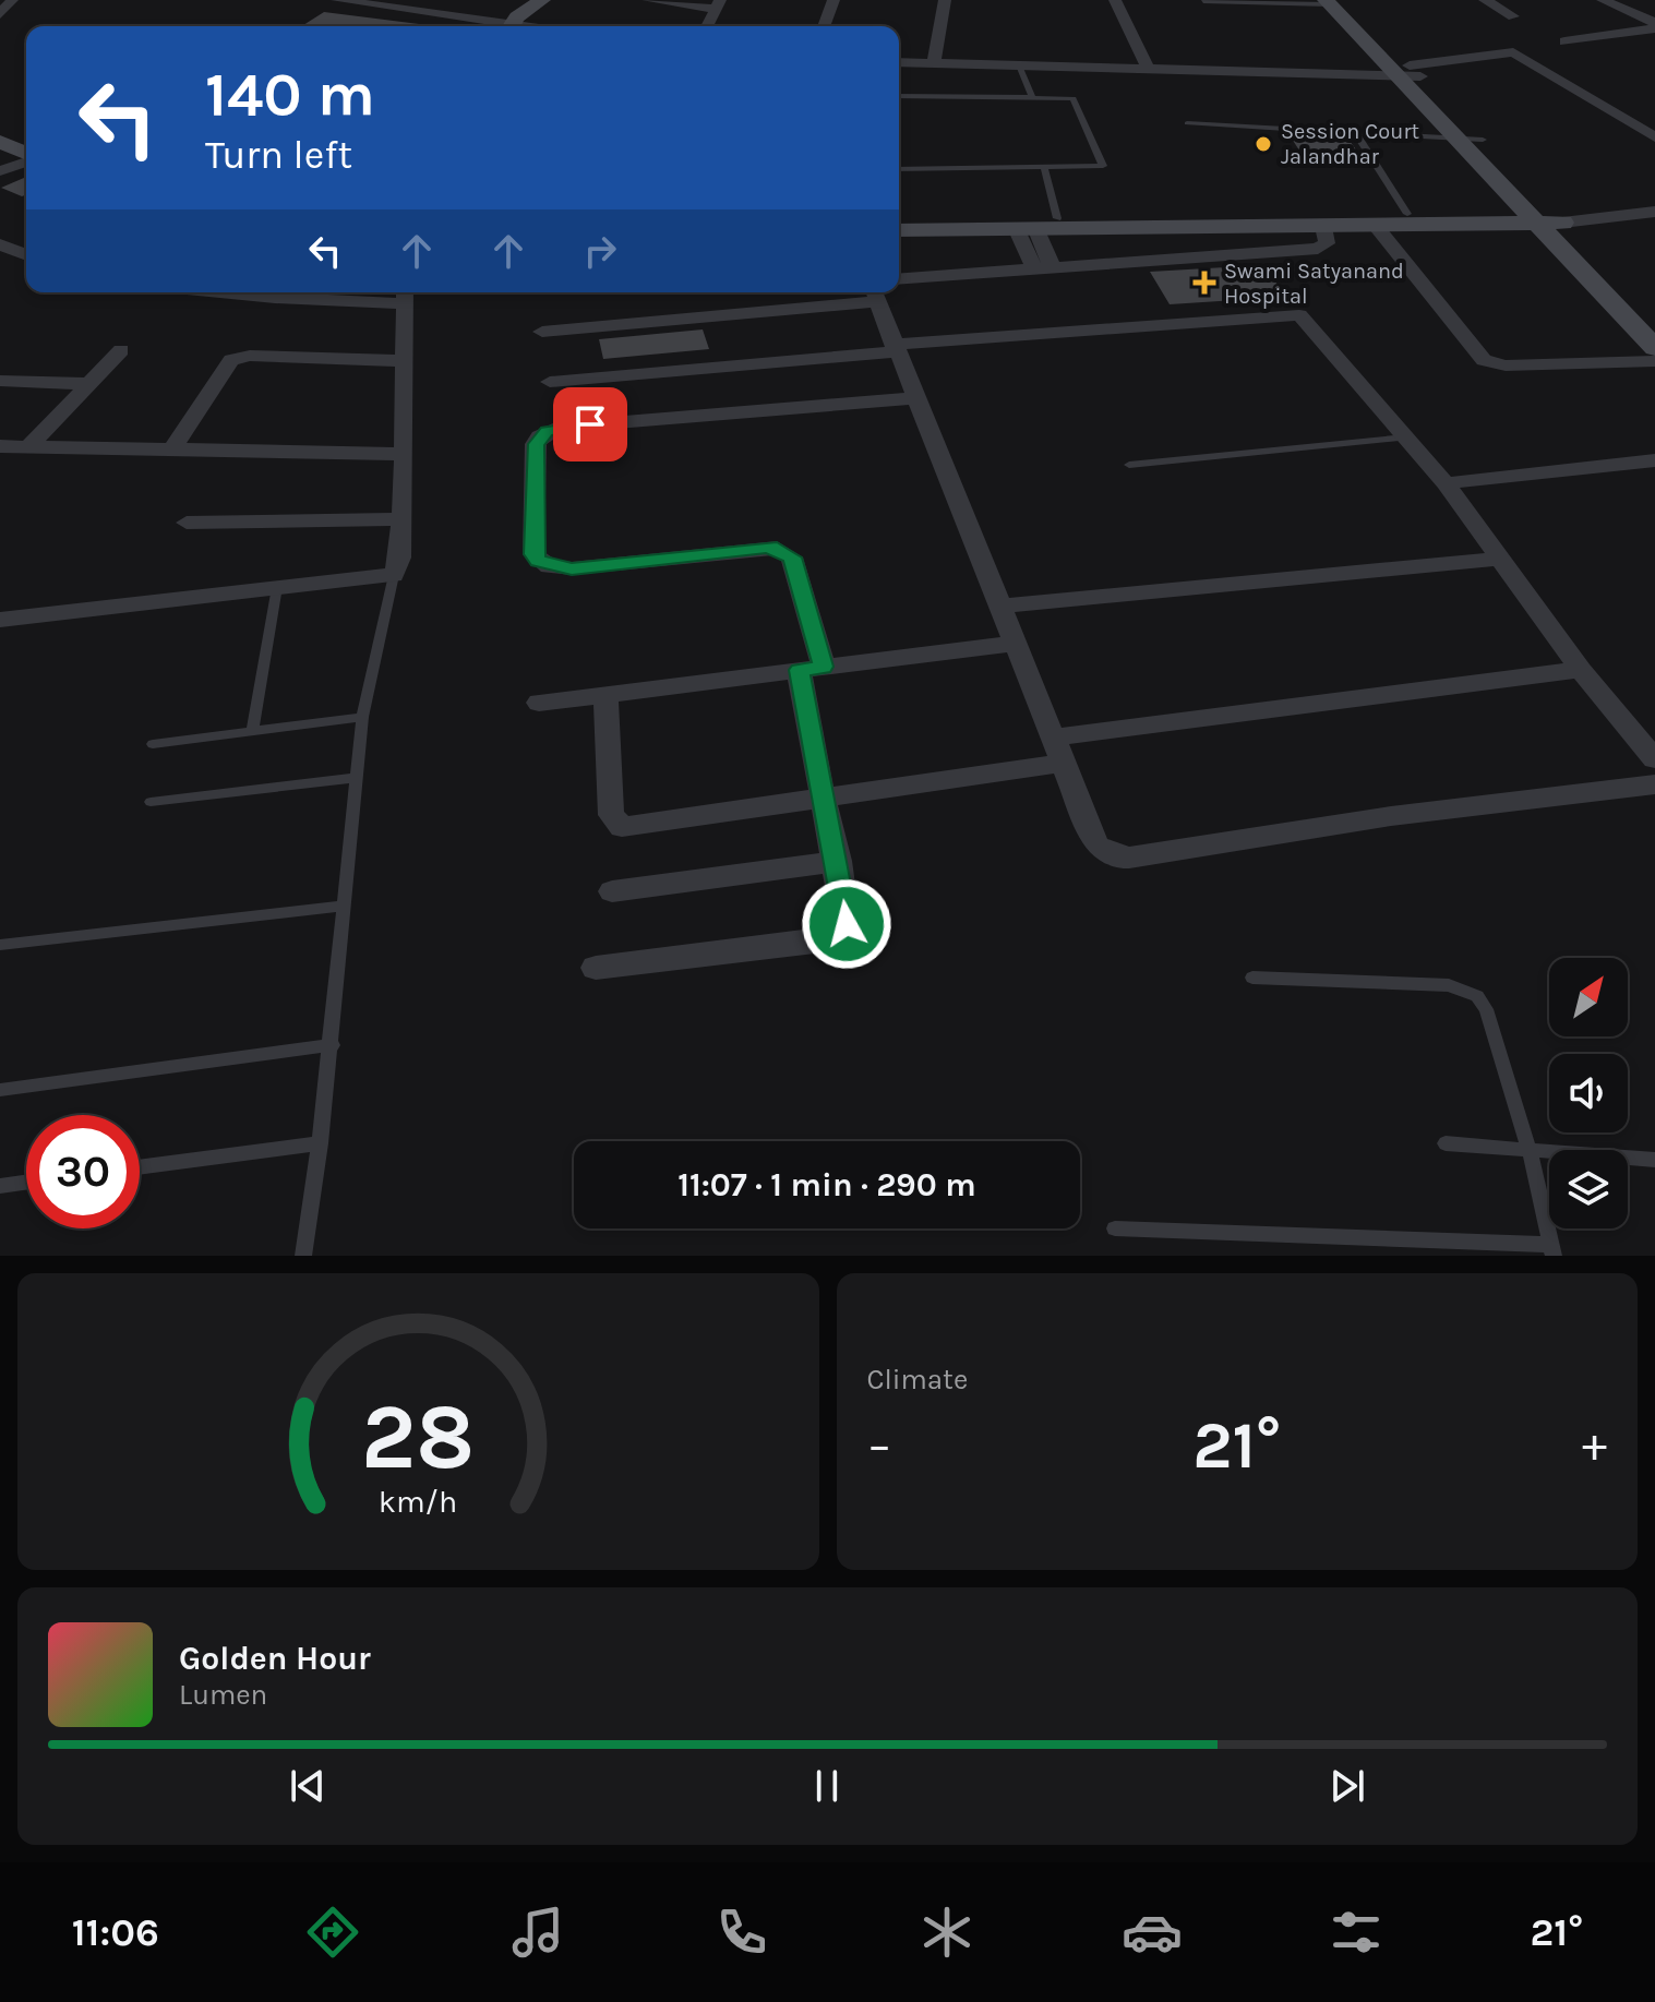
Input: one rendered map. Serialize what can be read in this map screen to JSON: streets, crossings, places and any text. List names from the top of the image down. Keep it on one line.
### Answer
{"places":{"other":["Session Court Jalandhar"],"health":["Swami Satyanand Hospital"]},"north":"top right","page":{"turn":["140 m","Turn left"],"limit":"30","trip":"11:07 · 1 min · 290 m","tile":"Climate","heat":["−","21°","+"],"song":["Golden Hour","Lumen"],"tabs":["11:06","21°"],"gauge":["28","km/h"]}}
